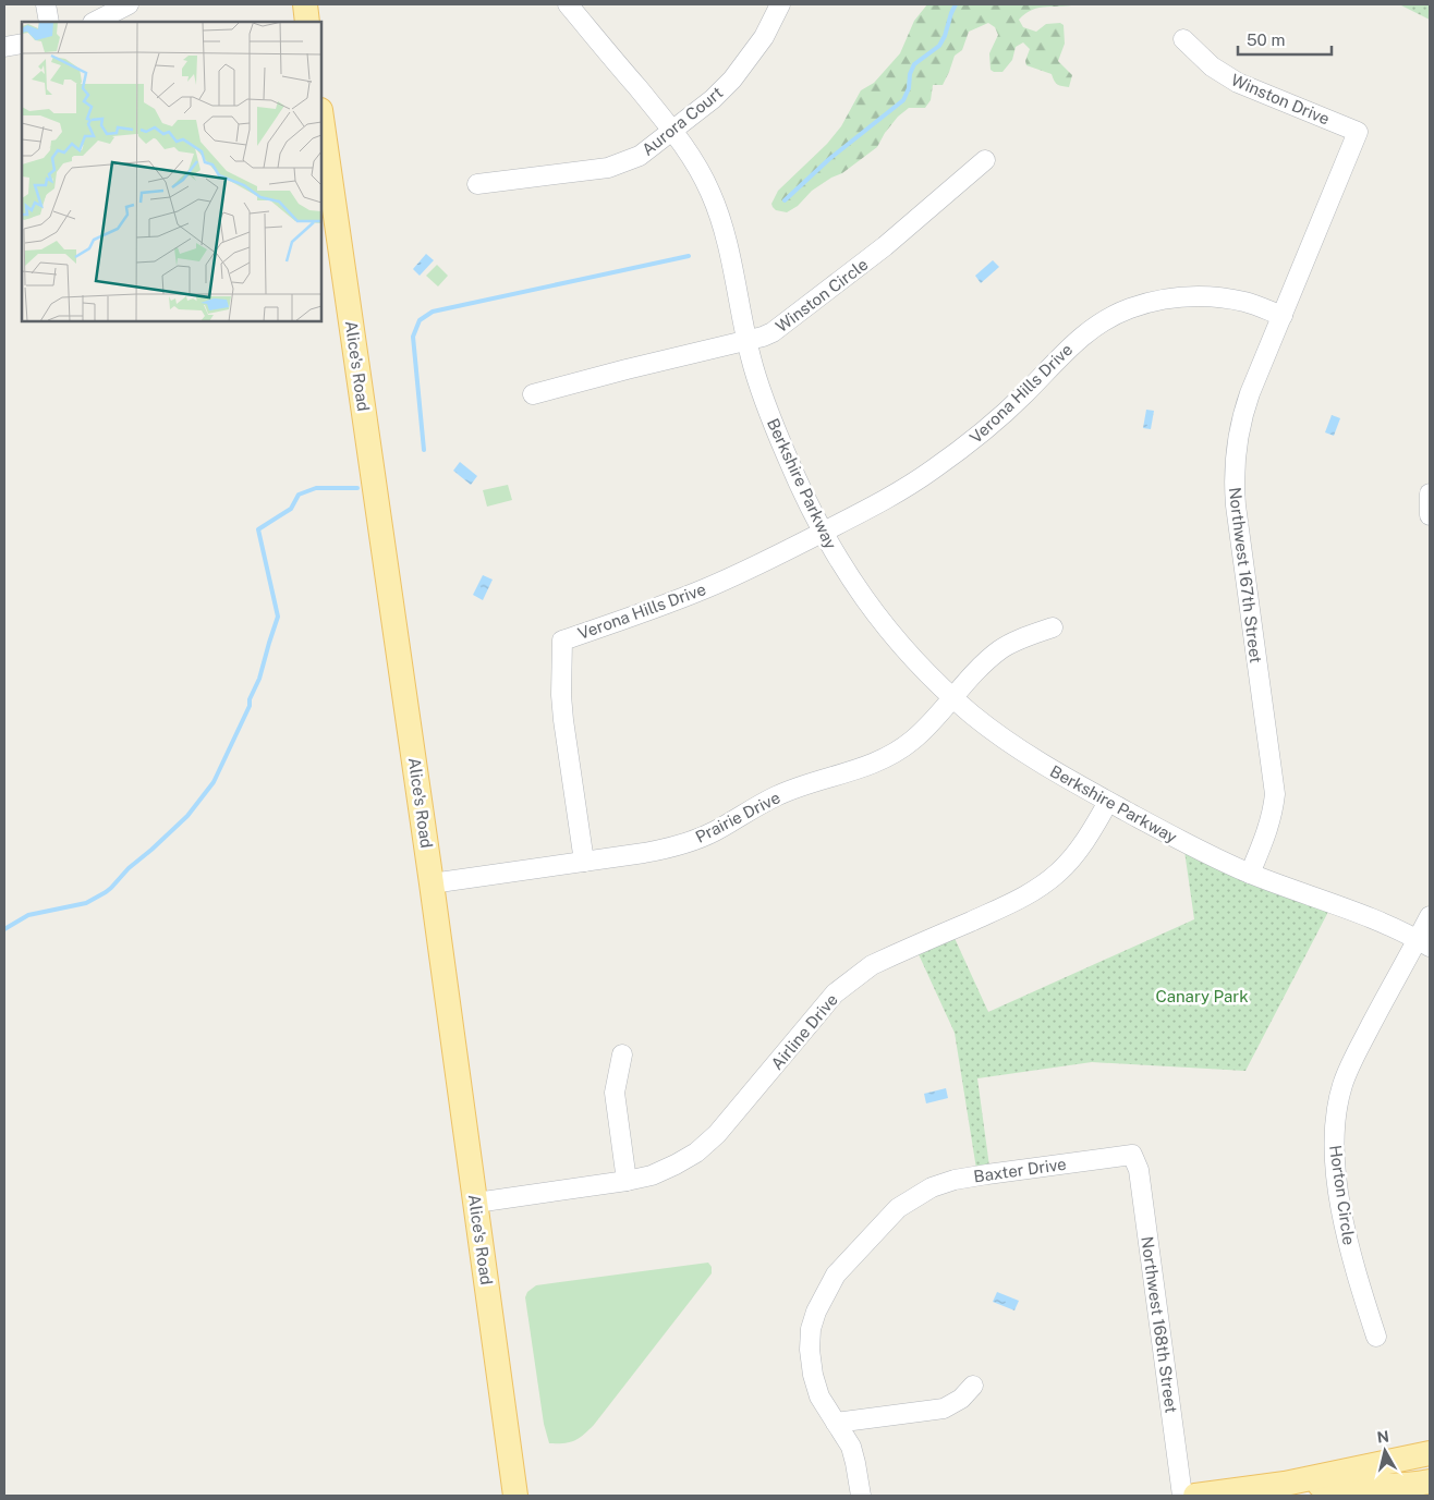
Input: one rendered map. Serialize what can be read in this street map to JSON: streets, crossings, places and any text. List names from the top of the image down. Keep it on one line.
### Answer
{"streets":{"main road":["Alice's Road"],"street":["Winston Drive","Aurora Court","Winston Circle","Verona Hills Drive","Berkshire Parkway","Northwest 167th Street","Prairie Drive","Airline Drive","Baxter Drive","Horton Circle","Northwest 168th Street"]},"crossings":[["Winston Drive","Northwest 167th Street"],["Aurora Court","Berkshire Parkway"],["Winston Circle","Berkshire Parkway"],["Alice's Road","Prairie Drive"],["Alice's Road","Airline Drive"],["Verona Hills Drive","Berkshire Parkway"],["Verona Hills Drive","Northwest 167th Street"],["Verona Hills Drive","Prairie Drive"],["Berkshire Parkway","Northwest 167th Street"],["Berkshire Parkway","Prairie Drive"],["Berkshire Parkway","Airline Drive"],["Berkshire Parkway","Horton Circle"],["Baxter Drive","Northwest 168th Street"]],"parks":["Canary Park"],"scale_bar":"50 m","north":"top"}
